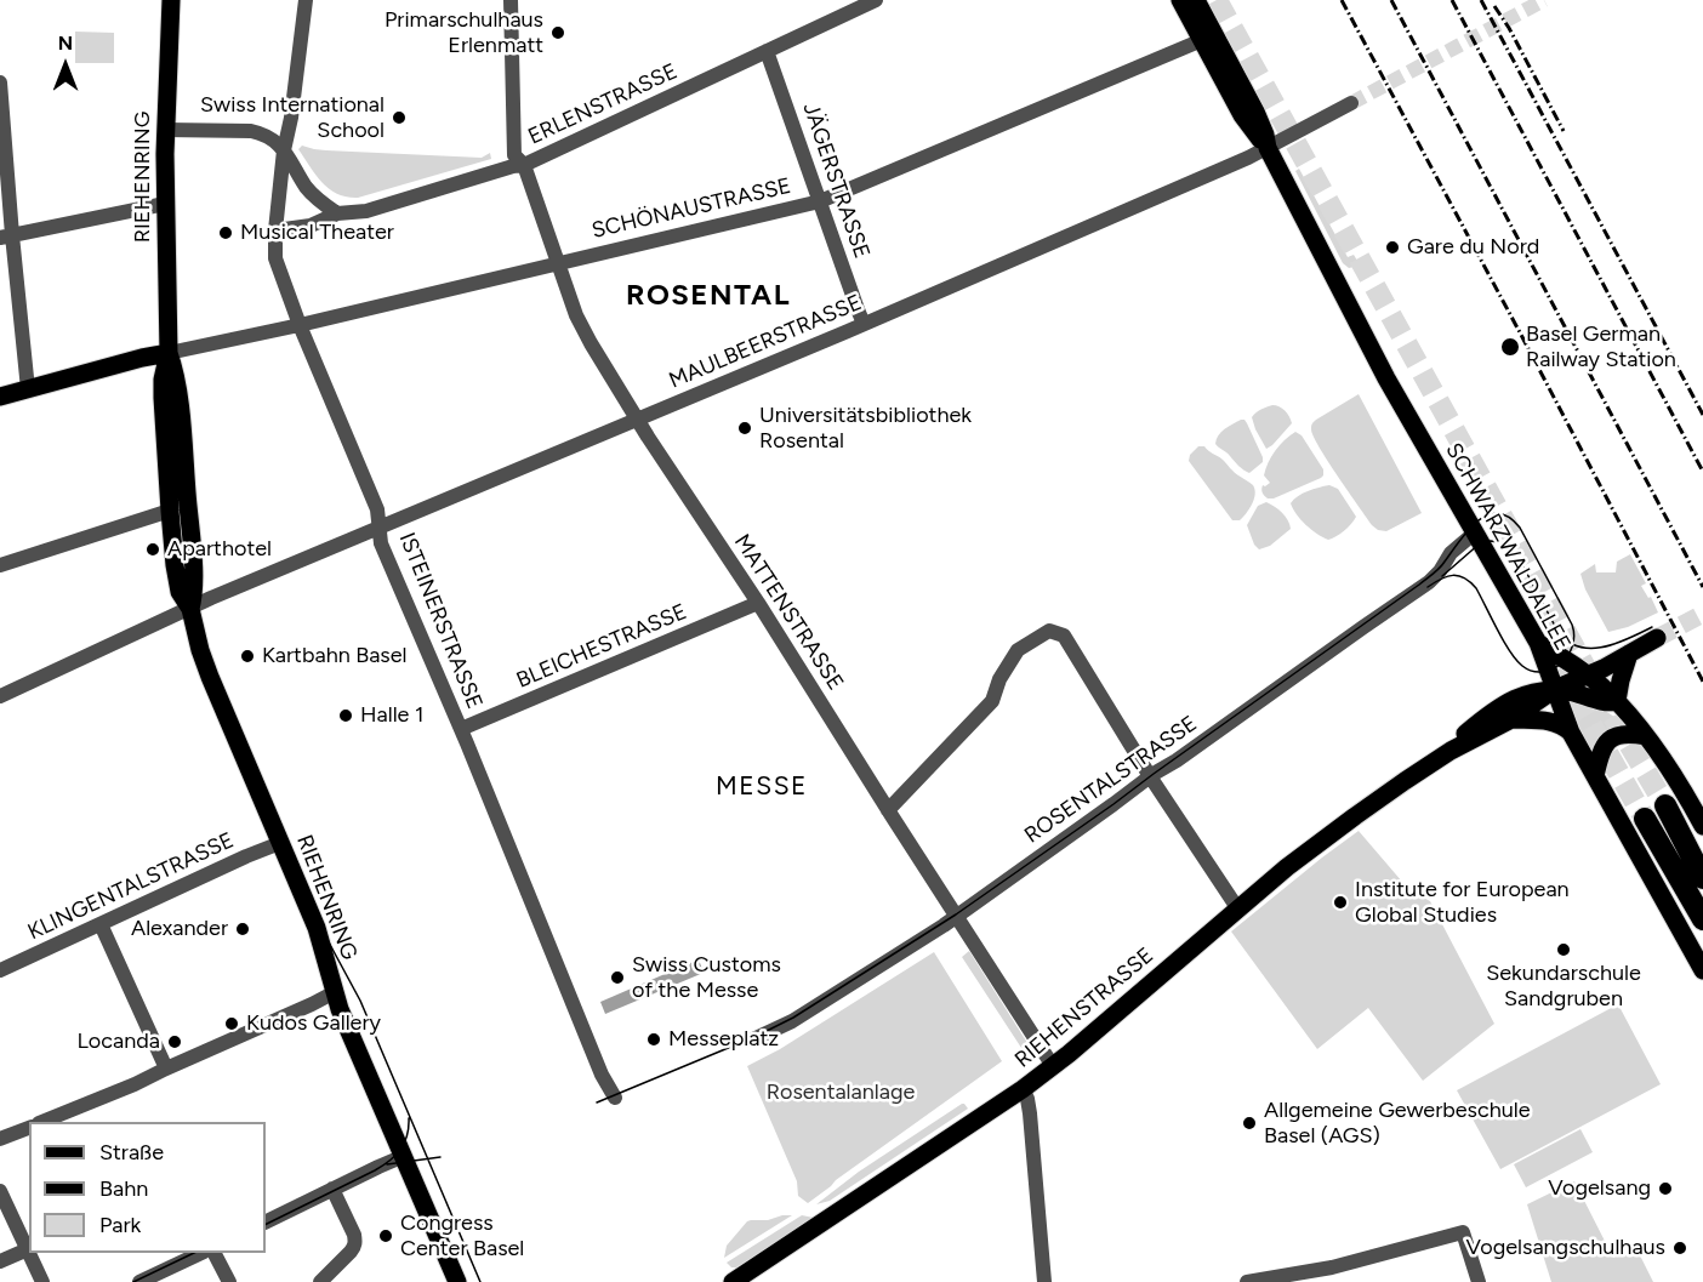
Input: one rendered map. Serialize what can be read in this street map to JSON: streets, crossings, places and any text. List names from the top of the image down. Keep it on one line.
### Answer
{"streets":{"main road":["RIEHENRING","SCHWARZWALDALLEE","RIEHENSTRASSE"],"street":["ERLENSTRASSE","JÄGERSTRASSE","SCHÖNAUSTRASSE","MAULBEERSTRASSE","MATTENSTRASSE","ISTEINERSTRASSE","BLEICHESTRASSE","ROSENTALSTRASSE","KLINGENTALSTRASSE"]},"crossings":[["ERLENSTRASSE","JÄGERSTRASSE"],["ERLENSTRASSE","MATTENSTRASSE"],["ERLENSTRASSE","ISTEINERSTRASSE"],["RIEHENRING","SCHÖNAUSTRASSE"],["RIEHENRING","MAULBEERSTRASSE"],["RIEHENRING","KLINGENTALSTRASSE"],["JÄGERSTRASSE","SCHÖNAUSTRASSE"],["JÄGERSTRASSE","MAULBEERSTRASSE"],["SCHÖNAUSTRASSE","SCHWARZWALDALLEE"],["SCHÖNAUSTRASSE","MATTENSTRASSE"],["SCHÖNAUSTRASSE","ISTEINERSTRASSE"],["MAULBEERSTRASSE","SCHWARZWALDALLEE"],["MAULBEERSTRASSE","MATTENSTRASSE"],["MAULBEERSTRASSE","ISTEINERSTRASSE"],["SCHWARZWALDALLEE","ROSENTALSTRASSE"],["SCHWARZWALDALLEE","RIEHENSTRASSE"],["MATTENSTRASSE","BLEICHESTRASSE"],["MATTENSTRASSE","ROSENTALSTRASSE"],["MATTENSTRASSE","RIEHENSTRASSE"],["ISTEINERSTRASSE","BLEICHESTRASSE"]],"districts":["ROSENTAL","MESSE"],"parks":["Rosentalanlage"],"places":["Primarschulhaus Erlenmatt","Swiss International School","Musical Theater","Gare du Nord","Basel German Railway Station","Universitätsbibliothek Rosental","Aparthotel","Kartbahn Basel","Halle 1","Institute for European Global Studies","Alexander","Sekundarschule Sandgruben","Swiss Customs of the Messe","Kudos Gallery","Messeplatz","Locanda","Allgemeine Gewerbeschule Basel (AGS)","Vogelsang","Congress Center Basel","Vogelsangschulhaus"],"legend":["Straße","Bahn","Park"],"north":"top"}
